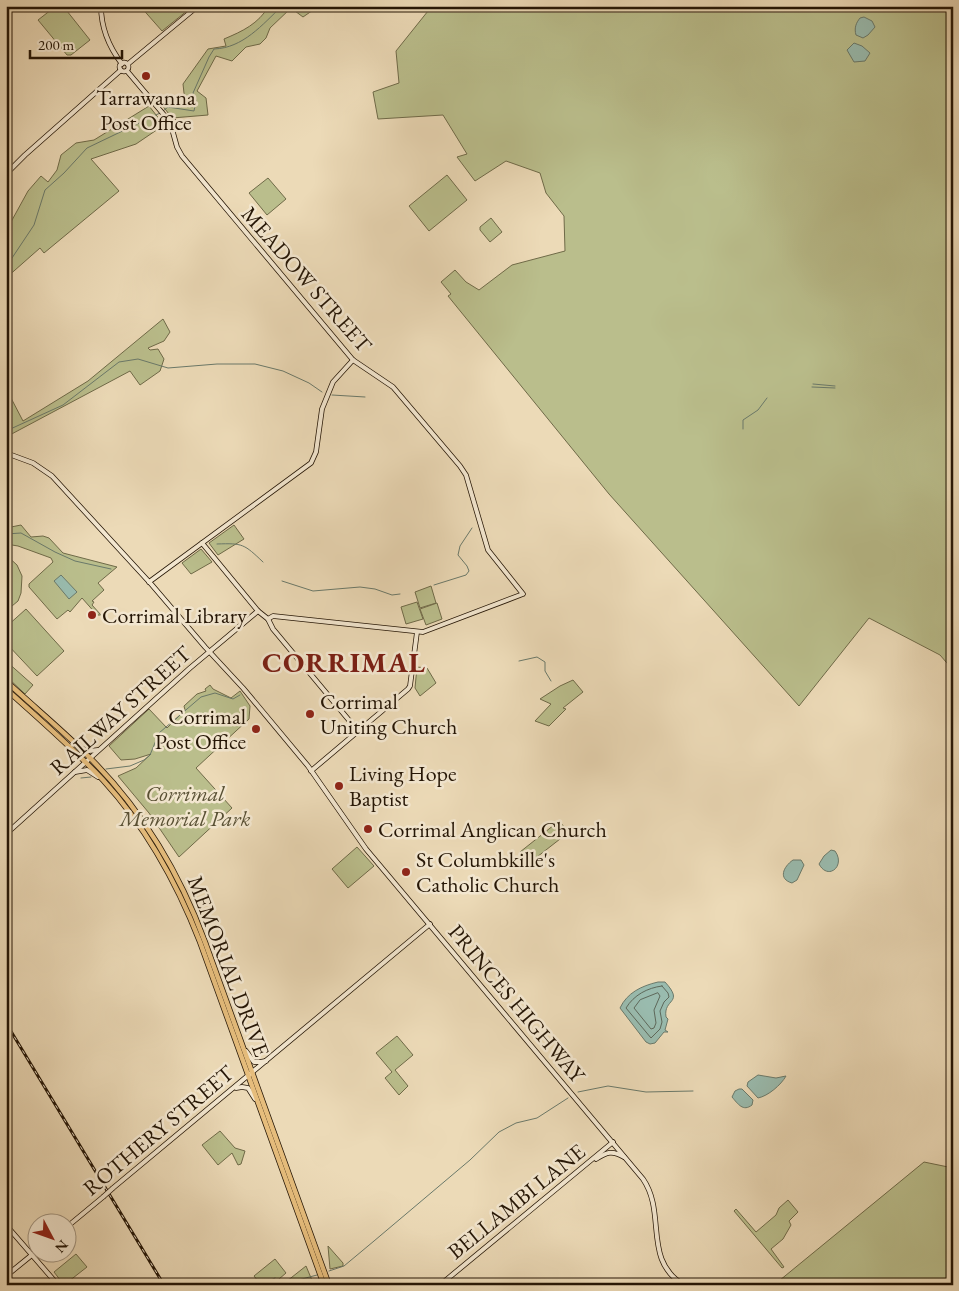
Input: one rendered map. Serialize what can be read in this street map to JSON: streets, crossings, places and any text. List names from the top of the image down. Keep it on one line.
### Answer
{"streets":{"main road":["MEADOW STREET","RAILWAY STREET","MEMORIAL DRIVE","PRINCES HIGHWAY","ROTHERY STREET","BELLAMBI LANE"]},"crossings":[["RAILWAY STREET","MEMORIAL DRIVE"],["RAILWAY STREET","PRINCES HIGHWAY"],["MEMORIAL DRIVE","ROTHERY STREET"],["PRINCES HIGHWAY","ROTHERY STREET"],["PRINCES HIGHWAY","BELLAMBI LANE"]],"districts":["CORRIMAL"],"parks":["Corrimal Memorial Park"],"places":["Tarrawanna Post Office","Corrimal Library","Corrimal Uniting Church","Corrimal Post Office","Living Hope Baptist","Corrimal Anglican Church","St Columbkille's Catholic Church"],"scale_bar":"200 m","north":"bottom right"}
